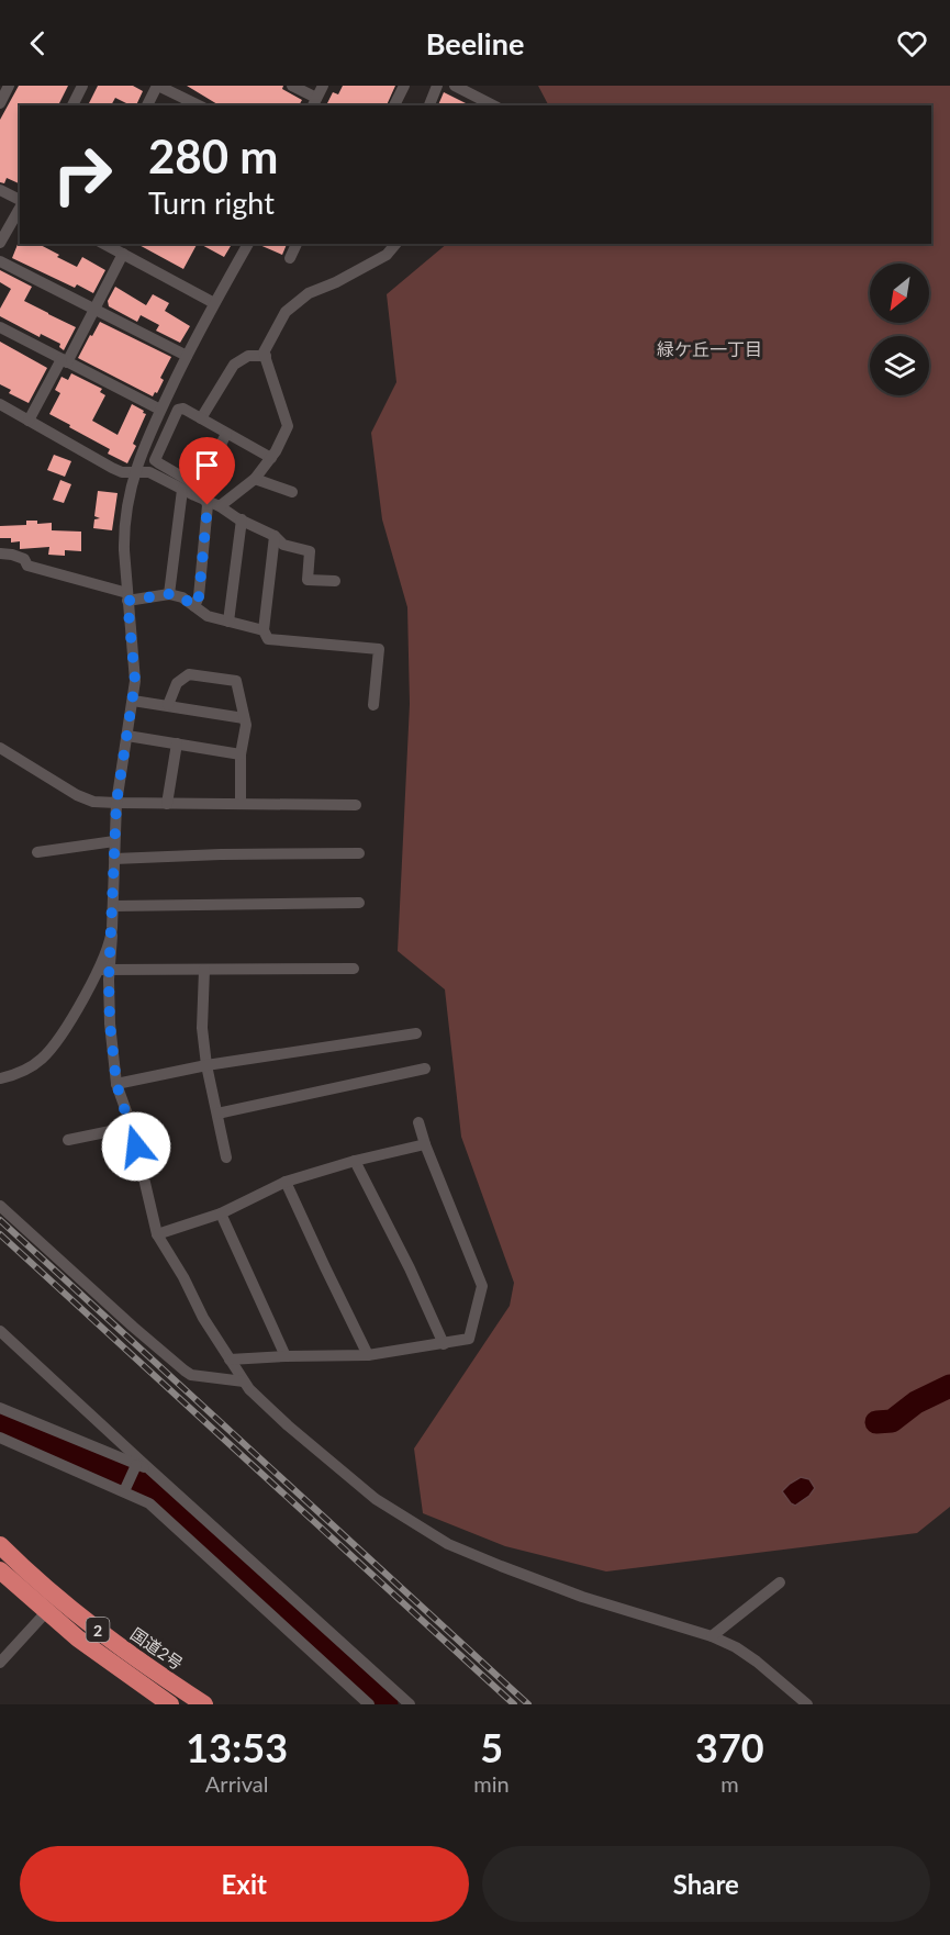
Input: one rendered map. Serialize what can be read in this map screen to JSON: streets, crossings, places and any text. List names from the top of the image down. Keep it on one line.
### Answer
{"streets":{"highway":["2","国道2号"]},"districts":["緑ケ丘一丁目"],"north":"bottom left","page":{"header":"Beeline","turn":["280 m","Turn right"],"eta":["13:53","Arrival","5","min","370","m"],"buttons":["Exit","Share"]}}
